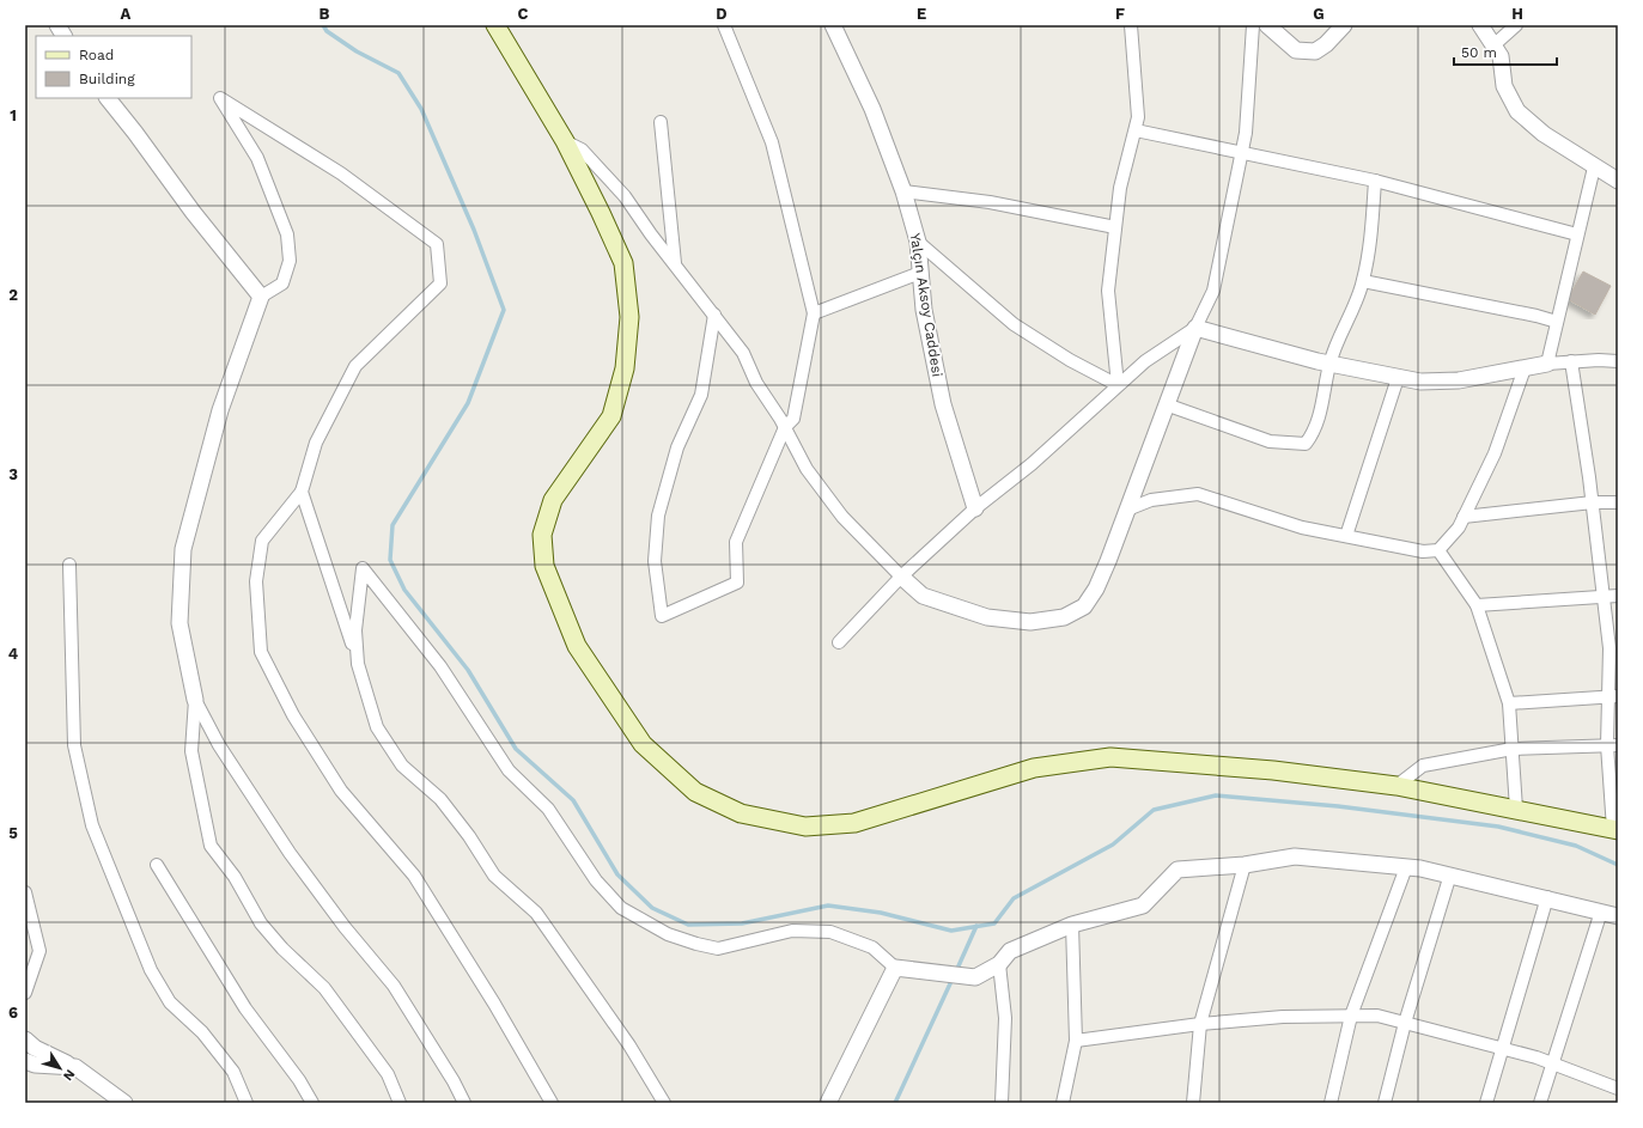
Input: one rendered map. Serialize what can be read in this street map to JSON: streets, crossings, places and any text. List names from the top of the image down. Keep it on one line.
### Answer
{"streets":{"street":["Yalçın Aksoy Caddesi"]},"legend":["Road","Building"],"scale_bar":"50 m","north":"bottom right","grid":{"columns":["A","B","C","D","E","F","G","H"],"rows":["1","2","3","4","5","6"]}}
